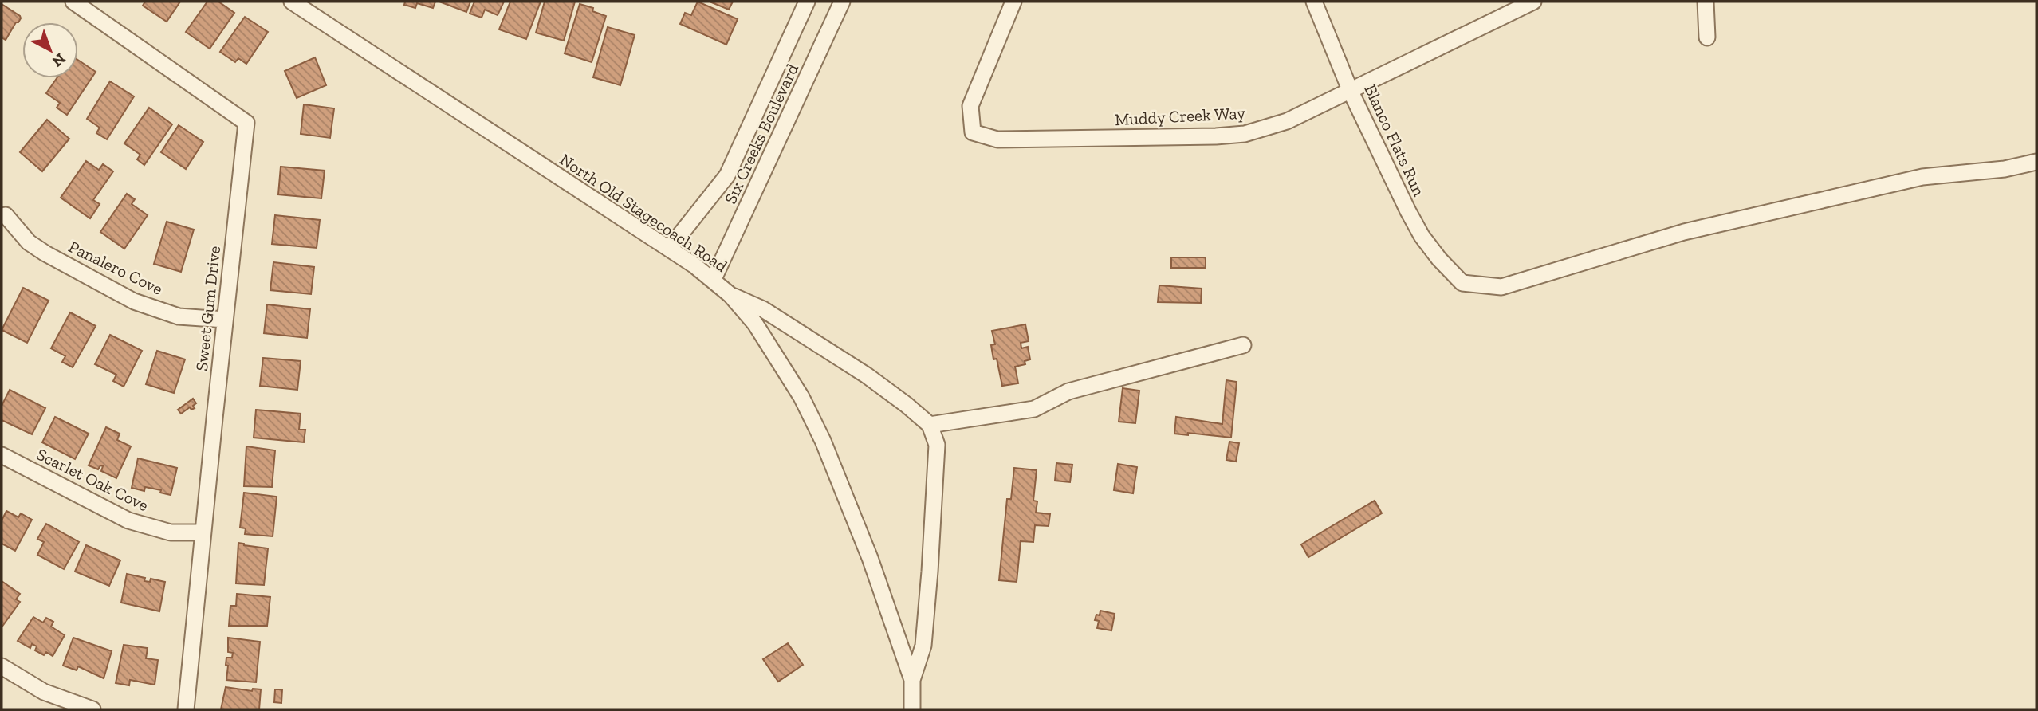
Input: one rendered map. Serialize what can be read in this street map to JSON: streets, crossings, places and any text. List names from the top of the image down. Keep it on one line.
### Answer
{"streets":{"street":["Muddy Creek Way","Six Creeks Boulevard","Blanco Flats Run","North Old Stagecoach Road","Panalero Cove","Sweet Gum Drive","Scarlet Oak Cove"]},"crossings":[["Muddy Creek Way","Blanco Flats Run"],["Six Creeks Boulevard","North Old Stagecoach Road"],["Panalero Cove","Sweet Gum Drive"],["Sweet Gum Drive","Scarlet Oak Cove"]],"north":"bottom right"}
